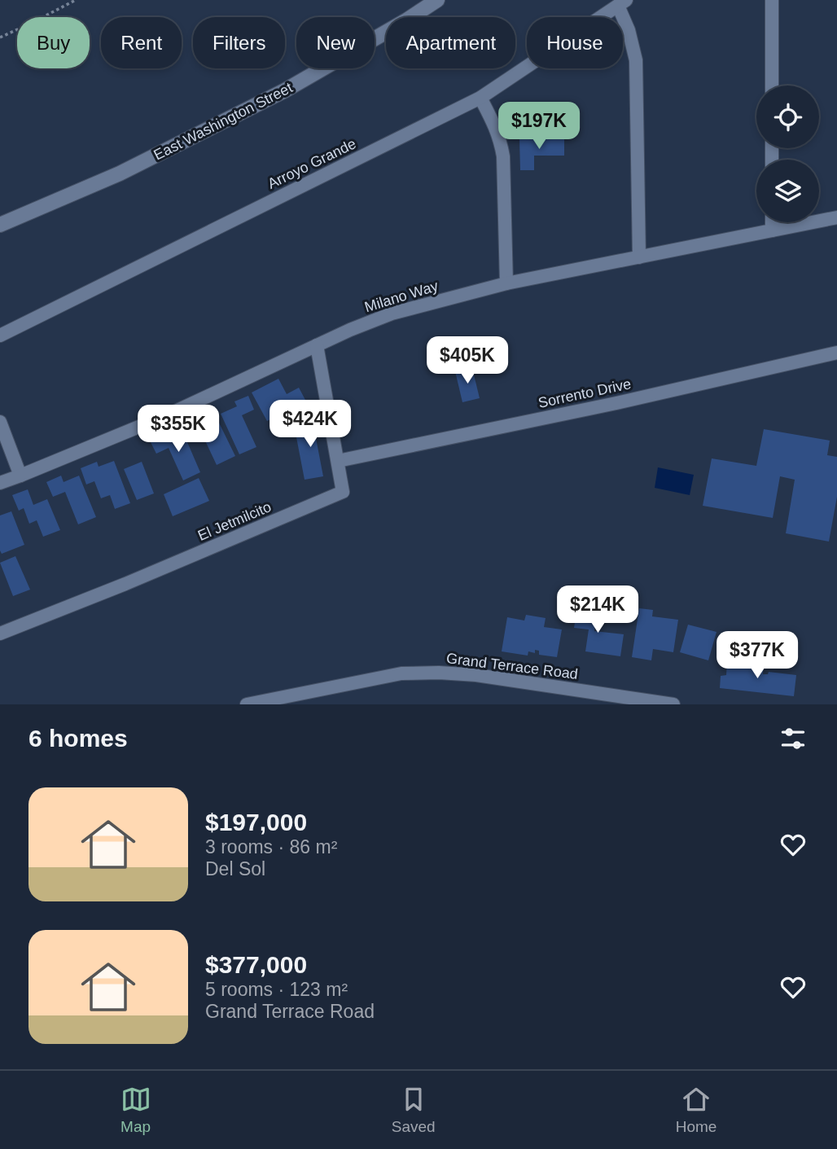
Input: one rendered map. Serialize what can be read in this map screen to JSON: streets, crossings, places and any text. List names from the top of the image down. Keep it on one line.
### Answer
{"streets":{"main road":["East Washington Street"],"street":["Arroyo Grande","Milano Way","Sorrento Drive","El Jetmilcito","Grand Terrace Road"]},"crossings":[["Milano Way","El Jetmilcito"],["Sorrento Drive","El Jetmilcito"]],"page":{"chip":["Buy","Rent","Filters","New","Apartment","House"],"price":["$197K","$405K","$424K","$355K","$214K","$377K"],"heading":"6 homes","list":[{"name":"$197,000","note":"3 rooms · 86 m² · Del Sol"},{"name":"$377,000","note":"5 rooms · 123 m² · Grand Terrace Road"}],"tabs":["Map","Saved","Home"]}}
